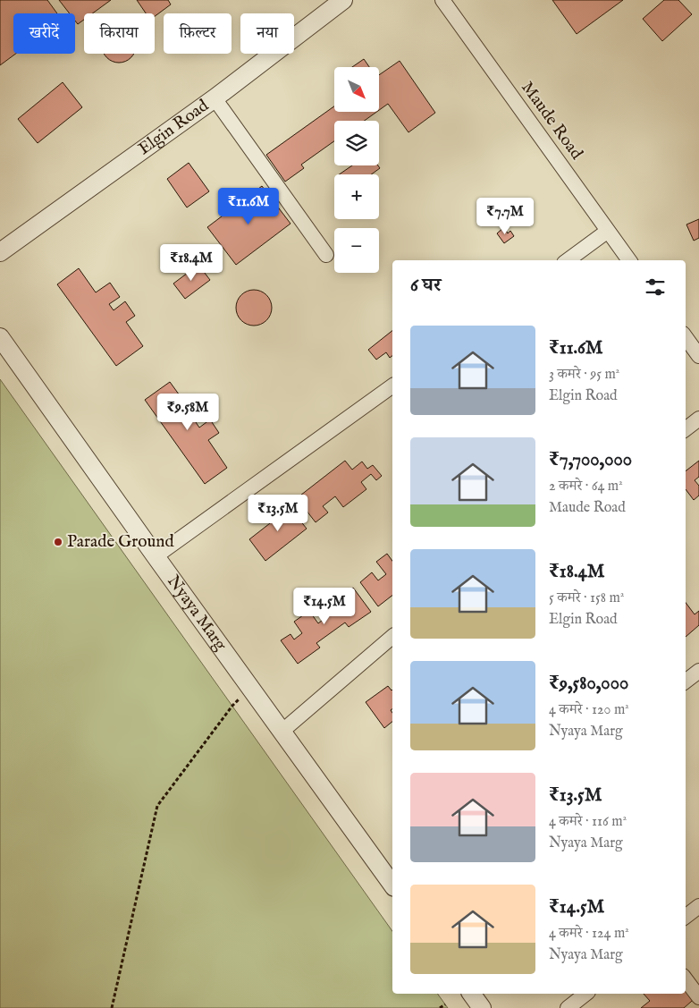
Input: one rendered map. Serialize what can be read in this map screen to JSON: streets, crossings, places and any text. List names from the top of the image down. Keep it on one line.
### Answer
{"streets":{"street":["Maude Road","Elgin Road","Nyaya Marg"]},"places":["Parade Ground"],"north":"bottom right","page":{"chip":["खरीदें","किराया","फ़िल्टर","नया"],"map_buttons":["+","−"],"price":["₹11.6M","₹7.7M","₹18.4M","₹9.58M","₹13.5M","₹14.5M"],"heading":"6 घर","list":[{"name":"₹11.6M","note":"3 कमरे · 95 m² · Elgin Road"},{"name":"₹7,700,000","note":"2 कमरे · 64 m² · Maude Road"},{"name":"₹18.4M","note":"5 कमरे · 158 m² · Elgin Road"},{"name":"₹9,580,000","note":"4 कमरे · 120 m² · Nyaya Marg"},{"name":"₹13.5M","note":"4 कमरे · 116 m² · Nyaya Marg"},{"name":"₹14.5M","note":"4 कमरे · 124 m² · Nyaya Marg"}]}}
